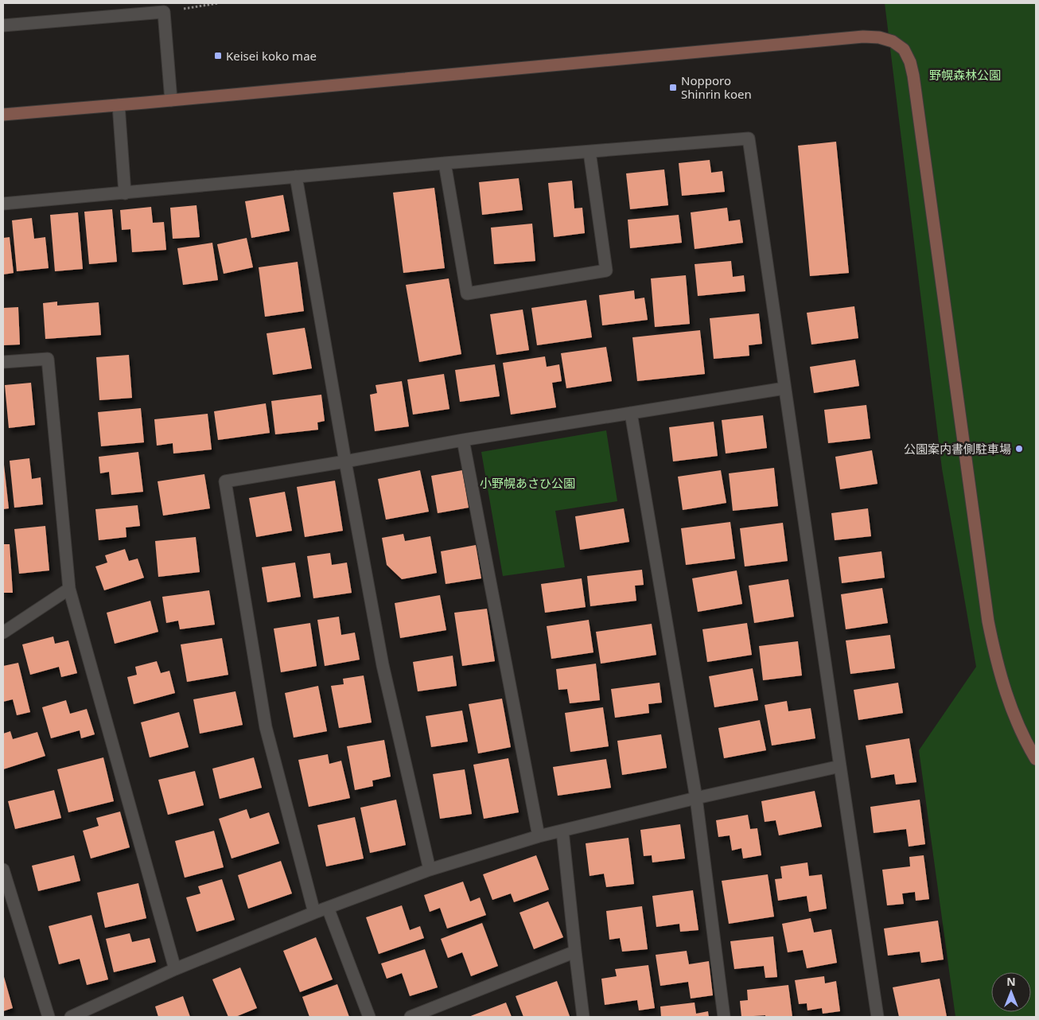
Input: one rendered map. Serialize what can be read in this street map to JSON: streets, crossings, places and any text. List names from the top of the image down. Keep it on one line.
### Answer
{"parks":["野幌森林公園","小野幌あさひ公園"],"places":{"transit":["Keisei koko mae","Nopporo Shinrin koen"],"other":["公園案内書側駐車場"]},"north":"top"}
